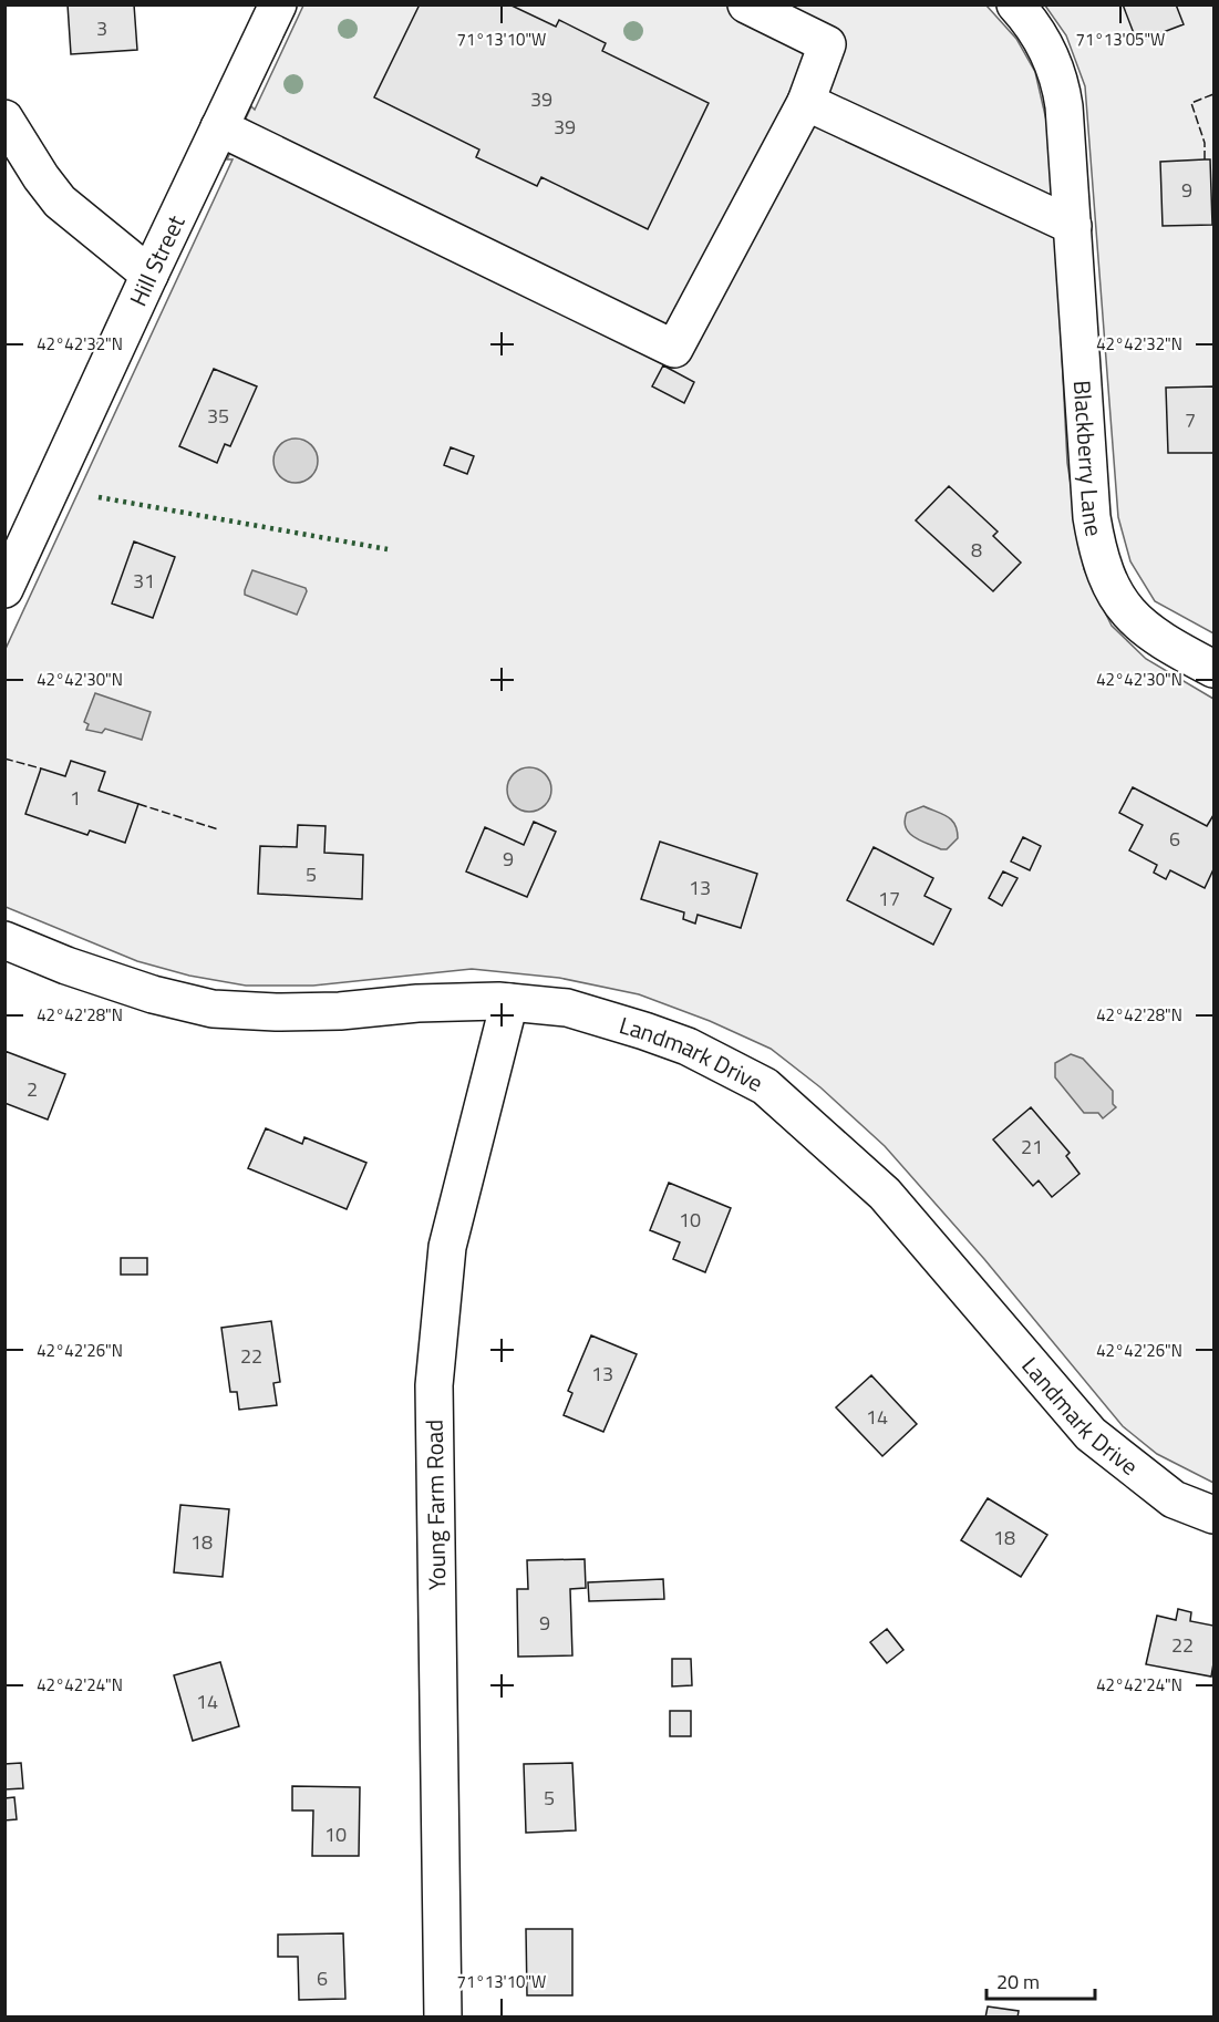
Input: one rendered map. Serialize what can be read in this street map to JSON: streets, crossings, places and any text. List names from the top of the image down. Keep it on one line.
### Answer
{"streets":{"street":["Hill Street","Blackberry Lane","Landmark Drive","Young Farm Road"]},"crossings":[["Landmark Drive","Young Farm Road"]],"house_numbers":["3","39","39","9","35","7","8","31","1","6","9","5","13","17","2","21","10","22","13","14","18","18","9","22","14","5","10","6"],"scale_bar":"20 m","coordinates":["71°13'10\"W","71°13'05\"W","42°42'32\"N","42°42'30\"N","42°42'28\"N","42°42'26\"N","42°42'24\"N"]}
